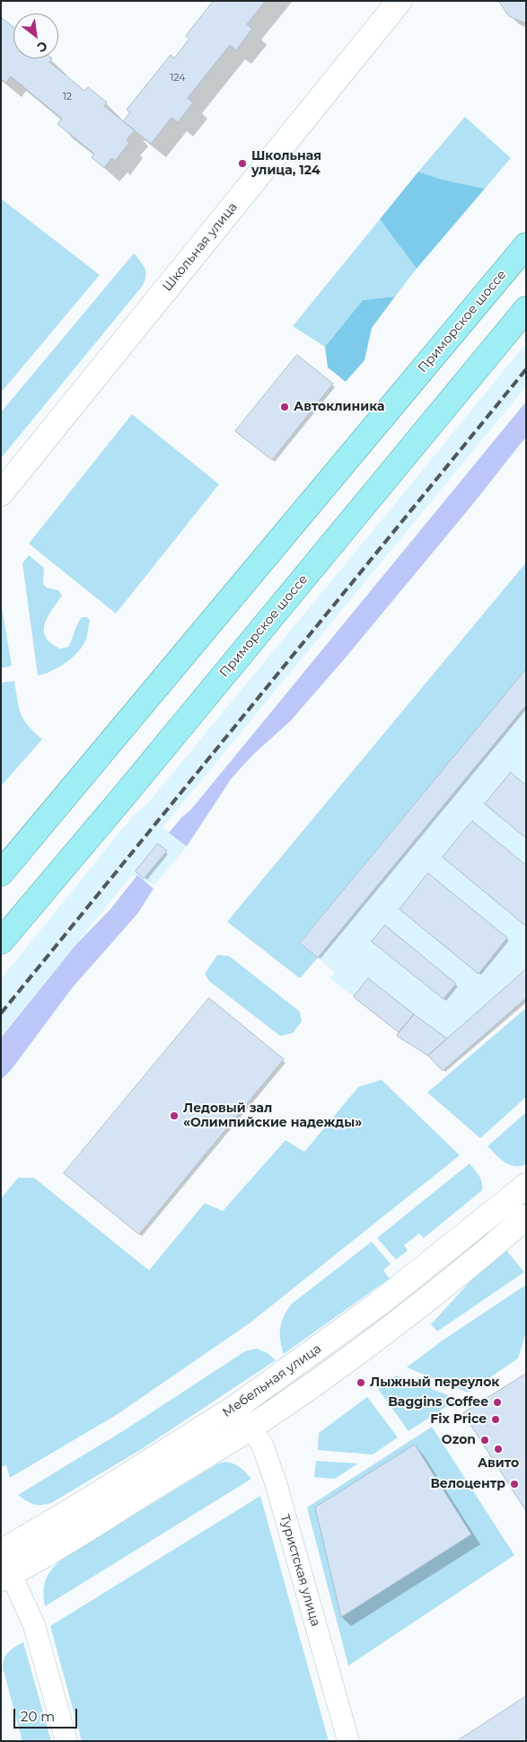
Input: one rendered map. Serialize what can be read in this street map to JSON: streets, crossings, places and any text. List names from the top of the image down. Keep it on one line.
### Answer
{"streets":{"main road":["Приморское шоссе"],"street":["Школьная улица","Мебельная улица","Туристская улица"]},"crossings":[["Мебельная улица","Туристская улица"]],"places":["Школьная улица, 124","Автоклиника","Ледовый зал «Олимпийские надежды»","Лыжный переулок","Baggins Coffee","Fix Price","Ozon","Авито","Велоцентр"],"house_numbers":["124","12"],"scale_bar":"20 m","north":"bottom right"}
